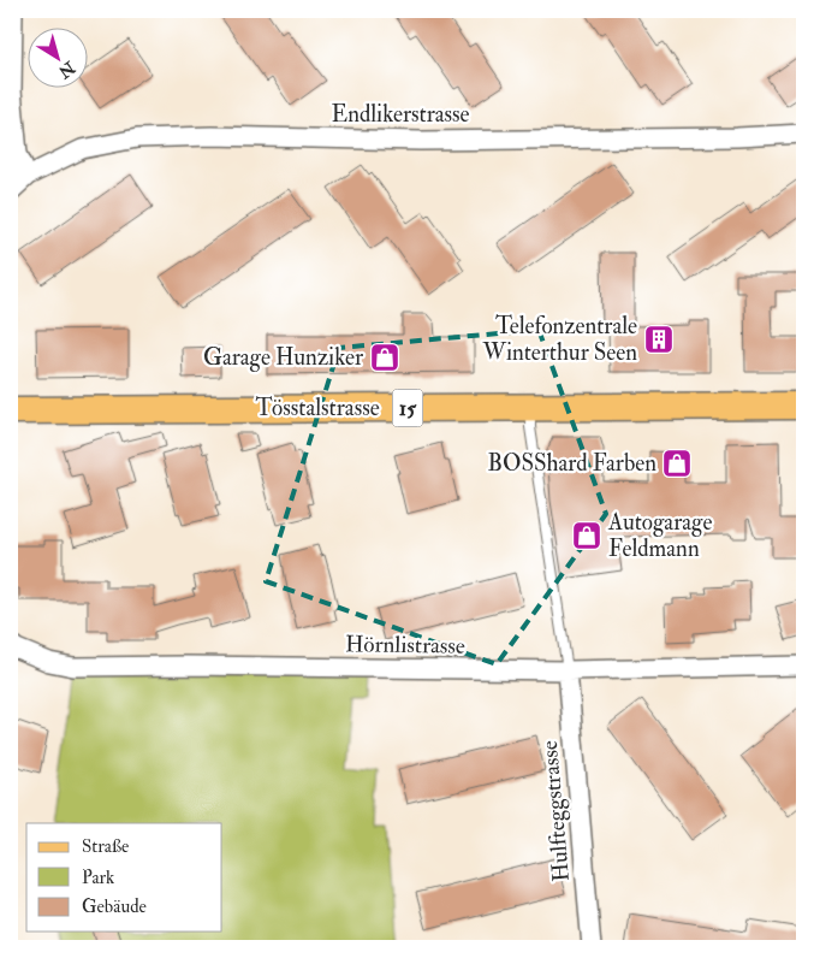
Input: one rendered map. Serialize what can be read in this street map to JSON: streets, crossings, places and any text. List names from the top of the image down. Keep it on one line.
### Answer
{"streets":{"main road":["Tösstalstrasse","15"],"street":["Endlikerstrasse","Hörnlistrasse","Hulfteggstrasse"]},"crossings":[["Hörnlistrasse","Hulfteggstrasse"]],"places":{"building":["Telefonzentrale Winterthur Seen"],"shop":["Garage Hunziker","BOSShard Farben","Autogarage Feldmann"]},"legend":["Straße","Park","Gebäude"],"north":"bottom right"}
